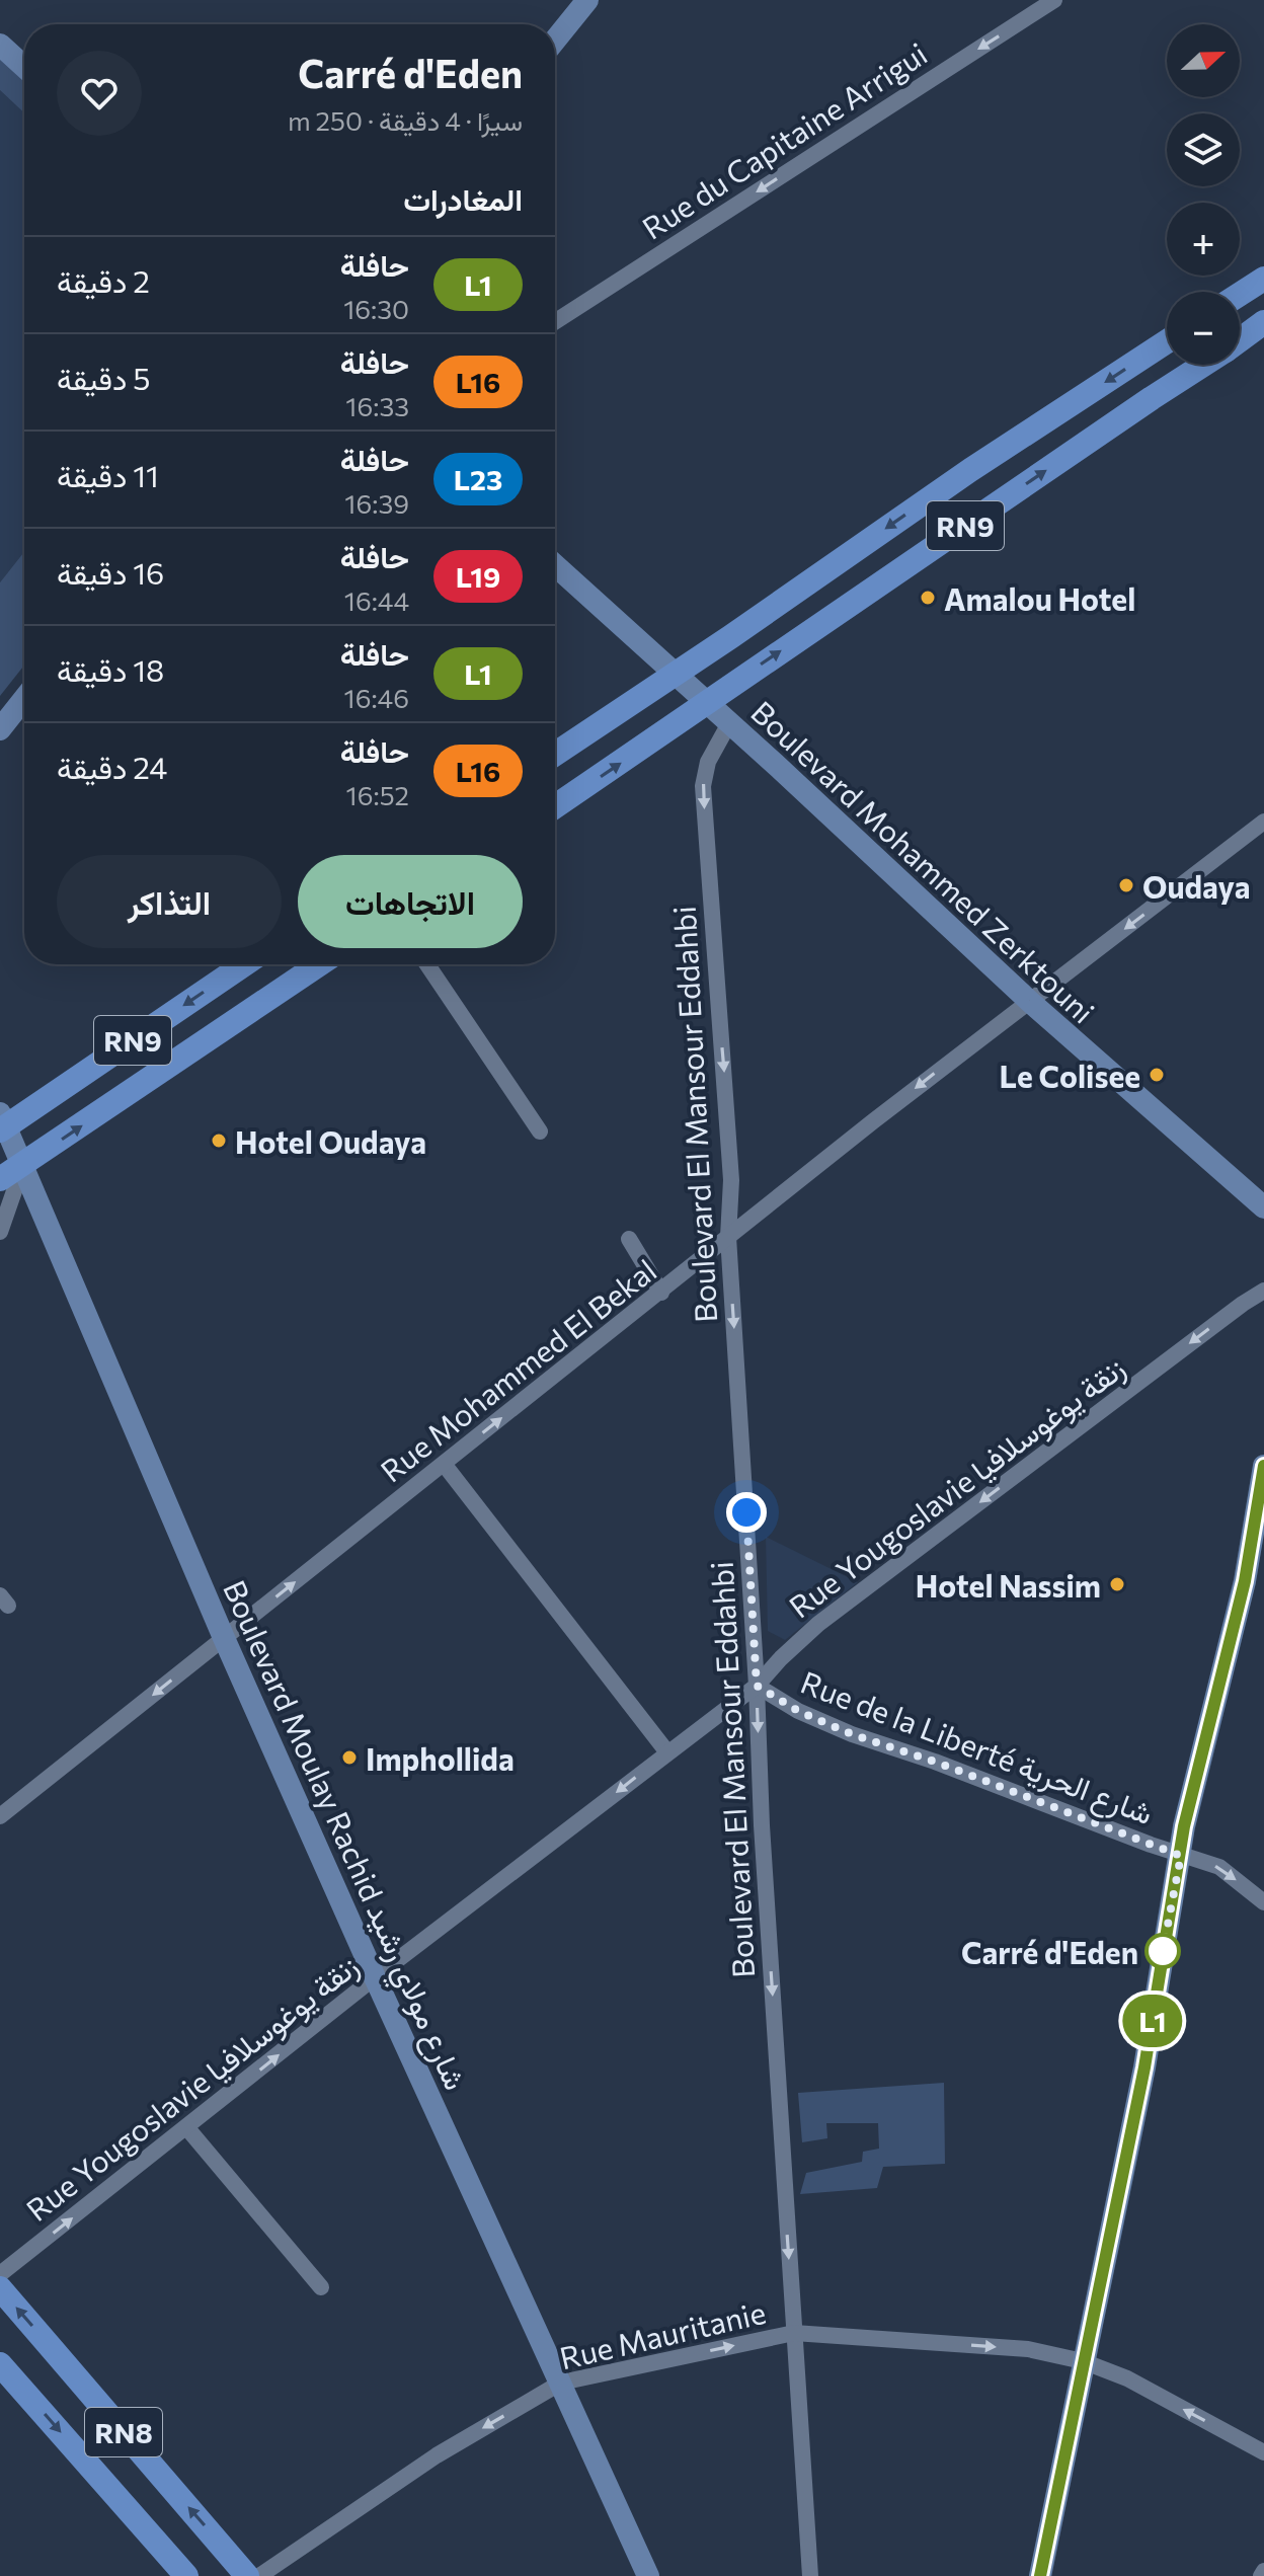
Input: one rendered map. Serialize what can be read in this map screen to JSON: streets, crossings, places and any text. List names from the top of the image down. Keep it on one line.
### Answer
{"streets":{"main road":["RN9","Boulevard Mohammed Zerktouni","Boulevard Moulay Rachid شارع مولاي رشيد","RN8"],"street":["Rue du Capitaine Arrigui","Boulevard El Mansour Eddahbi","Rue Mohammed El Bekal","Rue Yougoslavie زنقة يوغوسلافيا","Rue de la Liberté شارع الحرية","Rue Mauritanie"]},"crossings":[["RN9","Boulevard Mohammed Zerktouni"],["RN9","Boulevard Moulay Rachid شارع مولاي رشيد"],["Boulevard Mohammed Zerktouni","Boulevard El Mansour Eddahbi"],["Boulevard Mohammed Zerktouni","Rue Mohammed El Bekal"],["Boulevard El Mansour Eddahbi","Rue Mohammed El Bekal"],["Boulevard El Mansour Eddahbi","Rue Yougoslavie زنقة يوغوسلافيا"],["Boulevard El Mansour Eddahbi","Rue de la Liberté شارع الحرية"],["Boulevard El Mansour Eddahbi","Rue Mauritanie"],["Rue Mohammed El Bekal","Boulevard Moulay Rachid شارع مولاي رشيد"],["Rue Yougoslavie زنقة يوغوسلافيا","Rue de la Liberté شارع الحرية"],["Rue Yougoslavie زنقة يوغوسلافيا","Boulevard Moulay Rachid شارع مولاي رشيد"],["Boulevard Moulay Rachid شارع مولاي رشيد","Rue Mauritanie"]],"one_way":["Rue du Capitaine Arrigui","Boulevard El Mansour Eddahbi"],"places":["Amalou Hotel","Oudaya","Le Colisee","Hotel Oudaya","Hotel Nassim","Imphollida","Carré d'Eden"],"lines":["bus line L1"],"north":"right","page":{"on_map":"L1","map_buttons":["+","−"],"heading":[["Carré d'Eden","سيرًا · 4 دقيقة · 250 m"],"المغادرات"],"list":[{"mark":"L1","name":"حافلة","note":"16:30","value":"2 دقيقة"},{"mark":"L16","name":"حافلة","note":"16:33","value":"5 دقيقة"},{"mark":"L23","name":"حافلة","note":"16:39","value":"11 دقيقة"},{"mark":"L19","name":"حافلة","note":"16:44","value":"16 دقيقة"},{"mark":"L1","name":"حافلة","note":"16:46","value":"18 دقيقة"},{"mark":"L16","name":"حافلة","note":"16:52","value":"24 دقيقة"}],"buttons":["الاتجاهات","التذاكر"]}}
